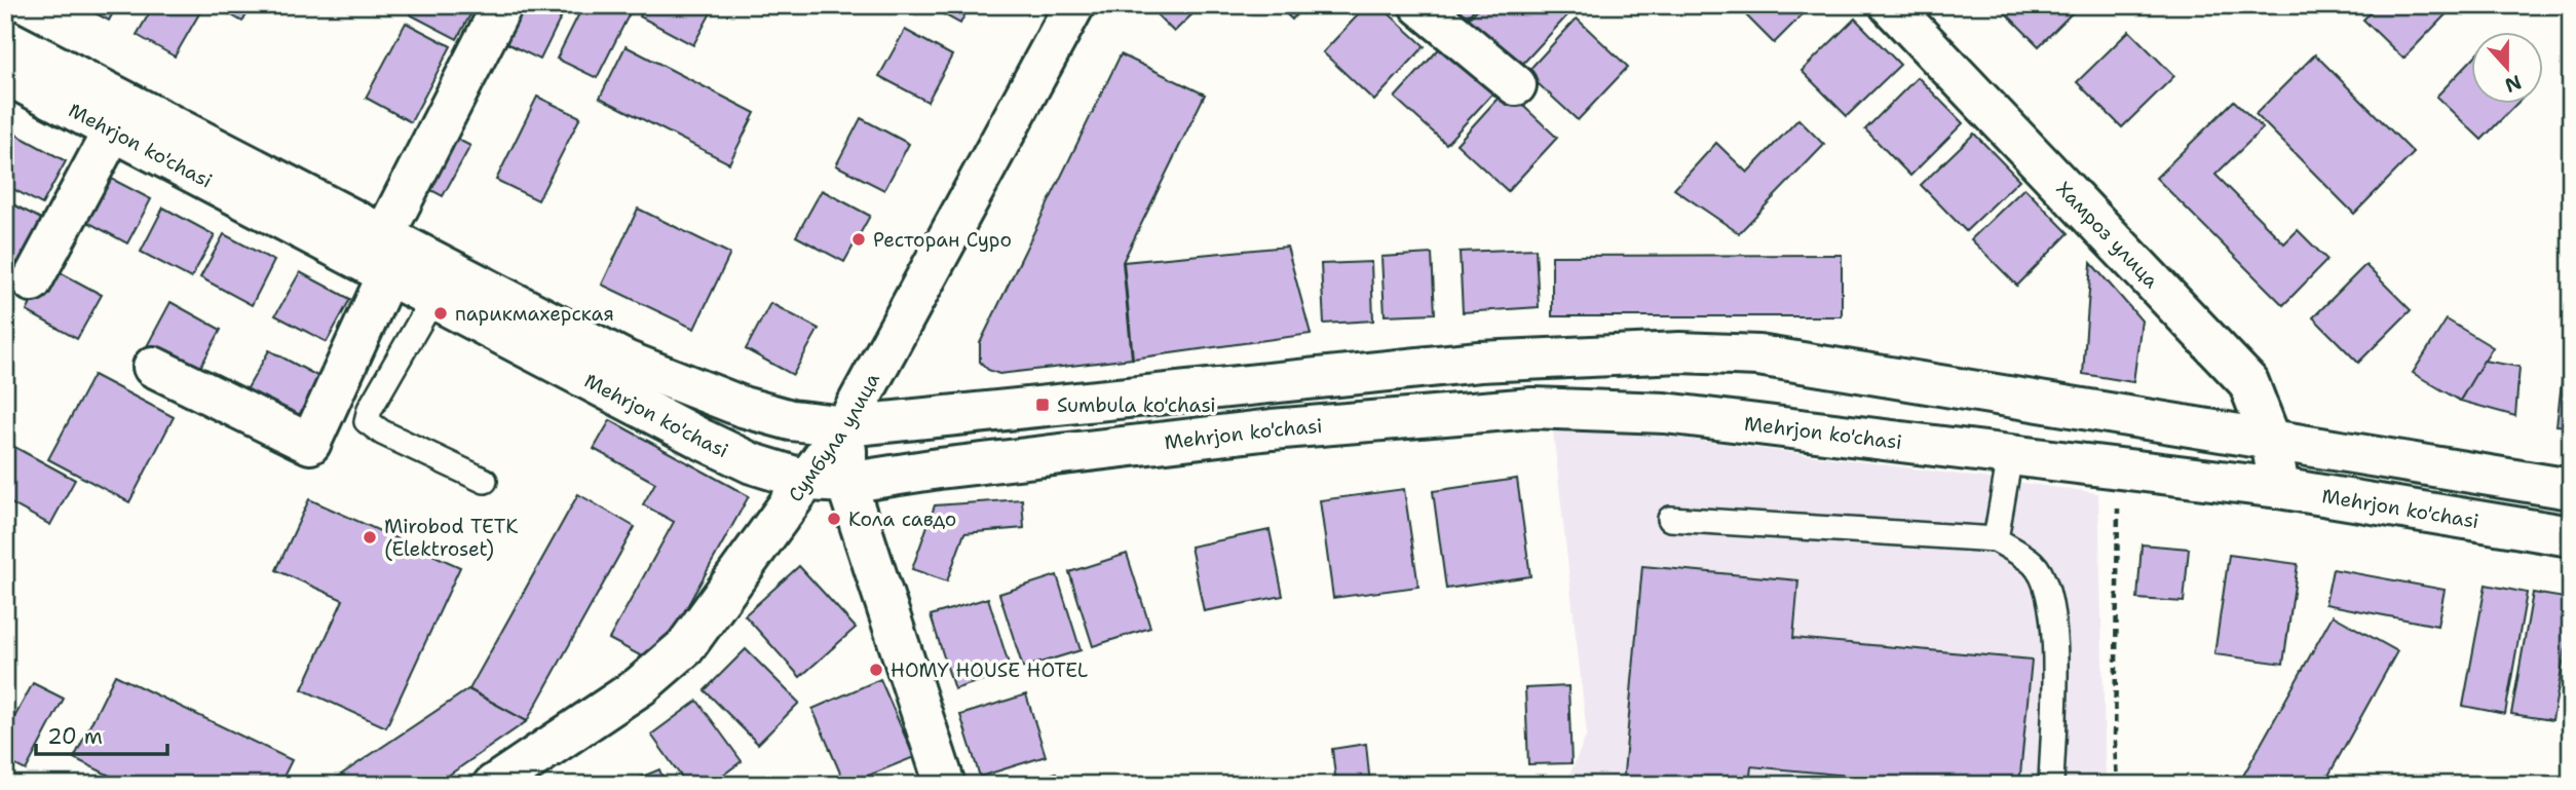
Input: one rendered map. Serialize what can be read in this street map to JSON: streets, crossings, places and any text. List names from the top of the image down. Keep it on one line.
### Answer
{"streets":{"main road":["Mehrjon ko'chasi","Хамроз улица","Сумбула улица"]},"crossings":[["Mehrjon ko'chasi","Хамроз улица"],["Mehrjon ko'chasi","Сумбула улица"]],"places":{"other":["Ресторан Суро","парикмахерская","Кола савдо","Mirobod TETK (Elektroset)","HOMY HOUSE HOTEL"],"transit":["Sumbula ko'chasi"]},"scale_bar":"20 m","north":"bottom"}
